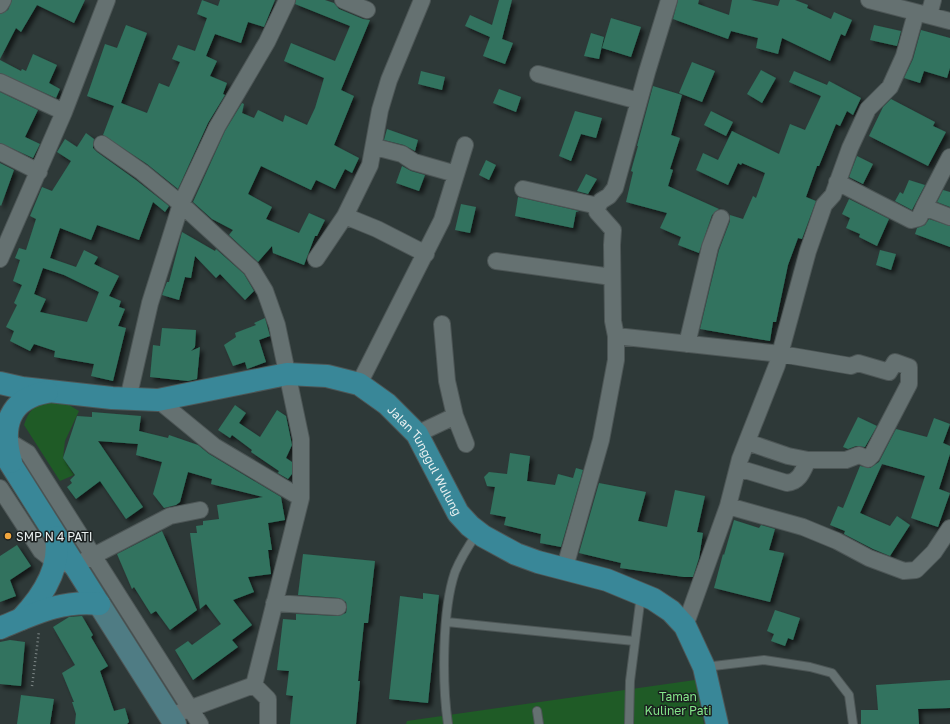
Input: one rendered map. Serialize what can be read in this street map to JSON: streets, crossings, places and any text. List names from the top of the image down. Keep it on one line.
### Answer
{"streets":{"main road":["Jalan Tunggul Wulung"]},"parks":["Taman Kuliner Pati"],"places":["SMP N 4 PATI"]}
